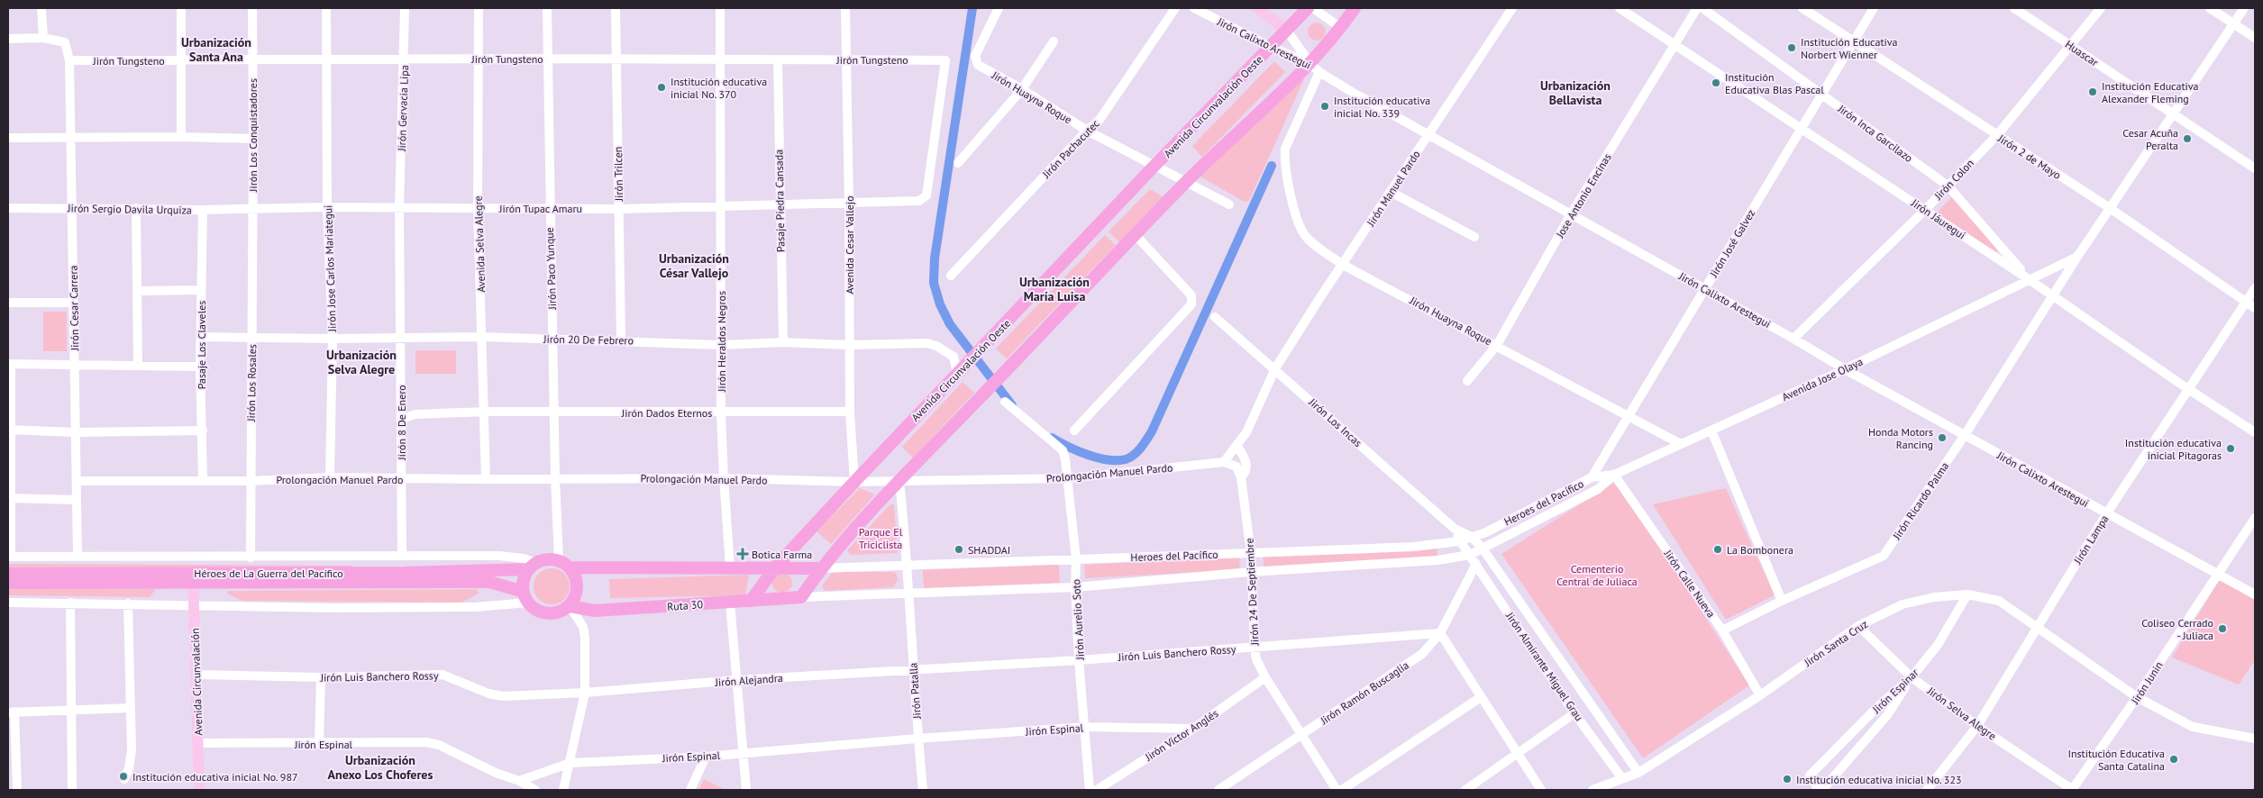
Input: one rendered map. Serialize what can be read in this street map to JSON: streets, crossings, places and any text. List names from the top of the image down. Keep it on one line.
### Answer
{"streets":{"highway":["Avenida Circunvalación Oeste","Heroes del Pacífico","Héroes de La Guerra del Pacífico","Ruta 30"],"main road":["Avenida Circunvalación"],"street":["Jirón Calixto Arestegui","Huascar","Jirón Tungsteno","Jirón Huayna Roque","Jirón Gervacia Lipa","Jirón Inca Garcilazo","Jirón Los Conquistadores","Jirón Pachacutec","Jirón 2 de Mayo","Jirón Trilcen","Jirón Colon","Jirón Manuel Pardo","Jose Antonio Encinas","Pasaje Piedra Cansada","Jirón Tupac Amaru","Jirón Sergio Davila Urquiza","Jirón Jáuregui","Jirón José Galvez","Avenida Selva Alegre","Avenida Cesar Vallejo","Jirón Jose Carlos Mariategui","Jirón Paco Yunque","Jirón Cesar Carrera","Jirón 20 De Febrero","Jirón Heraldos Negros","Pasaje Los Claveles","Avenida Jose Olaya","Jirón Los Rosales","Jirón Dados Eternos","Jirón 8 De Enero","Jirón Los Incas","Prolongación Manuel Pardo","Jirón Ricardo Palma","Jirón Lampa","Jirón Calle Nueva","Jirón 24 De Septiembre","Jirón Aurelio Soto","Jirón Santa Cruz","Jirón Luis Banchero Rossy","Jirón Almirante Miguel Grau","Jirón Alejandra","Jirón Junin","Jirón Patalla","Jirón Espinar","Jirón Ramón Buscaglia","Jirón Selva Alegre","Jirón Espinal","Jirón Víctor Anglés"]},"crossings":[["Jirón Calixto Arestegui","Jirón Huayna Roque"],["Jirón Calixto Arestegui","Avenida Circunvalación Oeste"],["Jirón Calixto Arestegui","Jirón Colon"],["Jirón Calixto Arestegui","Jirón Manuel Pardo"],["Jirón Calixto Arestegui","Jose Antonio Encinas"],["Jirón Calixto Arestegui","Jirón José Galvez"],["Jirón Calixto Arestegui","Avenida Jose Olaya"],["Jirón Calixto Arestegui","Jirón Ricardo Palma"],["Jirón Calixto Arestegui","Jirón Lampa"],["Jirón Calixto Arestegui","Jirón Junin"],["Huascar","Jirón Colon"],["Jirón Tungsteno","Jirón Gervacia Lipa"],["Jirón Tungsteno","Jirón Los Conquistadores"],["Jirón Tungsteno","Jirón Trilcen"],["Jirón Tungsteno","Pasaje Piedra Cansada"],["Jirón Tungsteno","Jirón Tupac Amaru"],["Jirón Tungsteno","Avenida Selva Alegre"],["Jirón Tungsteno","Avenida Cesar Vallejo"],["Jirón Tungsteno","Jirón Jose Carlos Mariategui"],["Jirón Tungsteno","Jirón Paco Yunque"],["Jirón Tungsteno","Jirón Cesar Carrera"],["Jirón Tungsteno","Jirón Heraldos Negros"],["Jirón Huayna Roque","Avenida Circunvalación Oeste"],["Jirón Huayna Roque","Jirón Pachacutec"],["Jirón Huayna Roque","Jirón Manuel Pardo"],["Jirón Huayna Roque","Jose Antonio Encinas"],["Jirón Huayna Roque","Jirón José Galvez"],["Jirón Huayna Roque","Avenida Jose Olaya"],["Avenida Circunvalación Oeste","Avenida Cesar Vallejo"],["Avenida Circunvalación Oeste","Jirón 20 De Febrero"],["Avenida Circunvalación Oeste","Prolongación Manuel Pardo"],["Avenida Circunvalación Oeste","Heroes del Pacífico"],["Avenida Circunvalación Oeste","Ruta 30"],["Jirón Gervacia Lipa","Jirón Tupac Amaru"],["Jirón Gervacia Lipa","Jirón 8 De Enero"],["Jirón Inca Garcilazo","Jirón Colon"],["Jirón Inca Garcilazo","Jirón Jáuregui"],["Jirón Inca Garcilazo","Jirón José Galvez"],["Jirón Inca Garcilazo","Avenida Jose Olaya"],["Jirón Los Conquistadores","Jirón Tupac Amaru"],["Jirón Los Conquistadores","Jirón Sergio Davila Urquiza"],["Jirón Los Conquistadores","Jirón Los Rosales"],["Jirón 2 de Mayo","Jirón Colon"],["Jirón 2 de Mayo","Jirón José Galvez"],["Jirón 2 de Mayo","Jirón Lampa"],["Jirón Trilcen","Jirón Tupac Amaru"],["Jirón Trilcen","Jirón 20 De Febrero"],["Jirón Colon","Jirón Jáuregui"],["Jirón Manuel Pardo","Jirón Los Incas"],["Jose Antonio Encinas","Jirón Jáuregui"],["Pasaje Piedra Cansada","Jirón Tupac Amaru"],["Pasaje Piedra Cansada","Jirón 20 De Febrero"],["Jirón Tupac Amaru","Jirón Sergio Davila Urquiza"],["Jirón Tupac Amaru","Avenida Selva Alegre"],["Jirón Tupac Amaru","Avenida Cesar Vallejo"],["Jirón Tupac Amaru","Jirón Jose Carlos Mariategui"],["Jirón Tupac Amaru","Jirón Paco Yunque"],["Jirón Tupac Amaru","Jirón Heraldos Negros"],["Jirón Tupac Amaru","Jirón Los Rosales"],["Jirón Tupac Amaru","Jirón 8 De Enero"],["Jirón Sergio Davila Urquiza","Jirón Cesar Carrera"],["Jirón Sergio Davila Urquiza","Pasaje Los Claveles"],["Jirón Sergio Davila Urquiza","Jirón Los Rosales"],["Jirón Jáuregui","Jirón José Galvez"],["Jirón Jáuregui","Avenida Jose Olaya"],["Jirón Jáuregui","Jirón Ricardo Palma"],["Jirón Jáuregui","Jirón Lampa"],["Jirón José Galvez","Heroes del Pacífico"],["Avenida Selva Alegre","Jirón 20 De Febrero"],["Avenida Selva Alegre","Jirón Dados Eternos"],["Avenida Selva Alegre","Prolongación Manuel Pardo"],["Avenida Cesar Vallejo","Jirón 20 De Febrero"],["Avenida Cesar Vallejo","Jirón Dados Eternos"],["Avenida Cesar Vallejo","Prolongación Manuel Pardo"],["Jirón Jose Carlos Mariategui","Jirón 20 De Febrero"],["Jirón Jose Carlos Mariategui","Prolongación Manuel Pardo"],["Jirón Paco Yunque","Jirón 20 De Febrero"],["Jirón Paco Yunque","Jirón Dados Eternos"],["Jirón Paco Yunque","Prolongación Manuel Pardo"],["Jirón Paco Yunque","Héroes de La Guerra del Pacífico"],["Jirón Paco Yunque","Ruta 30"],["Jirón Cesar Carrera","Prolongación Manuel Pardo"],["Jirón 20 De Febrero","Jirón Heraldos Negros"],["Jirón 20 De Febrero","Pasaje Los Claveles"],["Jirón 20 De Febrero","Jirón Los Rosales"],["Jirón 20 De Febrero","Jirón 8 De Enero"],["Jirón Heraldos Negros","Jirón Dados Eternos"],["Jirón Heraldos Negros","Prolongación Manuel Pardo"],["Pasaje Los Claveles","Prolongación Manuel Pardo"],["Avenida Jose Olaya","Jirón Ricardo Palma"],["Avenida Jose Olaya","Heroes del Pacífico"],["Avenida Jose Olaya","Jirón Calle Nueva"],["Jirón Los Rosales","Prolongación Manuel Pardo"],["Jirón Dados Eternos","Jirón 8 De Enero"],["Jirón 8 De Enero","Prolongación Manuel Pardo"],["Jirón Los Incas","Jirón Almirante Miguel Grau"],["Prolongación Manuel Pardo","Jirón Aurelio Soto"],["Prolongación Manuel Pardo","Jirón Patalla"],["Jirón Ricardo Palma","Jirón Calle Nueva"],["Heroes del Pacífico","Jirón Calle Nueva"],["Heroes del Pacífico","Jirón 24 De Septiembre"],["Heroes del Pacífico","Ruta 30"],["Heroes del Pacífico","Jirón Aurelio Soto"],["Heroes del Pacífico","Jirón Almirante Miguel Grau"],["Heroes del Pacífico","Jirón Patalla"],["Jirón Lampa","Jirón Santa Cruz"],["Jirón Lampa","Jirón Selva Alegre"],["Héroes de La Guerra del Pacífico","Ruta 30"],["Héroes de La Guerra del Pacífico","Avenida Circunvalación"],["Jirón Calle Nueva","Jirón Santa Cruz"],["Jirón 24 De Septiembre","Jirón Luis Banchero Rossy"],["Jirón 24 De Septiembre","Jirón Ramón Buscaglia"],["Jirón 24 De Septiembre","Jirón Víctor Anglés"],["Jirón Aurelio Soto","Jirón Luis Banchero Rossy"],["Jirón Aurelio Soto","Jirón Espinal"],["Jirón Santa Cruz","Jirón Almirante Miguel Grau"],["Jirón Santa Cruz","Jirón Junin"],["Jirón Santa Cruz","Jirón Espinar"],["Jirón Santa Cruz","Jirón Selva Alegre"],["Jirón Luis Banchero Rossy","Jirón Alejandra"],["Jirón Luis Banchero Rossy","Avenida Circunvalación"],["Jirón Luis Banchero Rossy","Jirón Patalla"],["Jirón Luis Banchero Rossy","Jirón Ramón Buscaglia"],["Jirón Almirante Miguel Grau","Jirón Ramón Buscaglia"],["Jirón Alejandra","Jirón Patalla"],["Avenida Circunvalación","Jirón Espinal"],["Jirón Junin","Jirón Selva Alegre"],["Jirón Patalla","Jirón Espinal"],["Jirón Espinar","Jirón Selva Alegre"],["Jirón Espinal","Jirón Víctor Anglés"]],"districts":["Urbanización Santa Ana","Urbanización Bellavista","Urbanización César Vallejo","Urbanización María Luisa","Urbanización Selva Alegre","Urbanización Anexo Los Choferes"],"parks":["Parque El Triciclista","Cementerio Central de Juliaca"],"places":{"other":["Institución Educativa Norbert Wienner","Institución Educativa Blas Pascal","Institución educativa inicial No. 370","Institución Educativa Alexander Fleming","Institución educativa inicial No. 339","Cesar Acuña Peralta","Honda Motors Rancing","Institución educativa inicial Pitagoras","SHADDAI","La Bombonera","Coliseo Cerrado - Juliaca","Institución Educativa Santa Catalina","Institución educativa inicial No. 987","Institución educativa inicial No. 323"],"health":["Botica Farma"]}}
